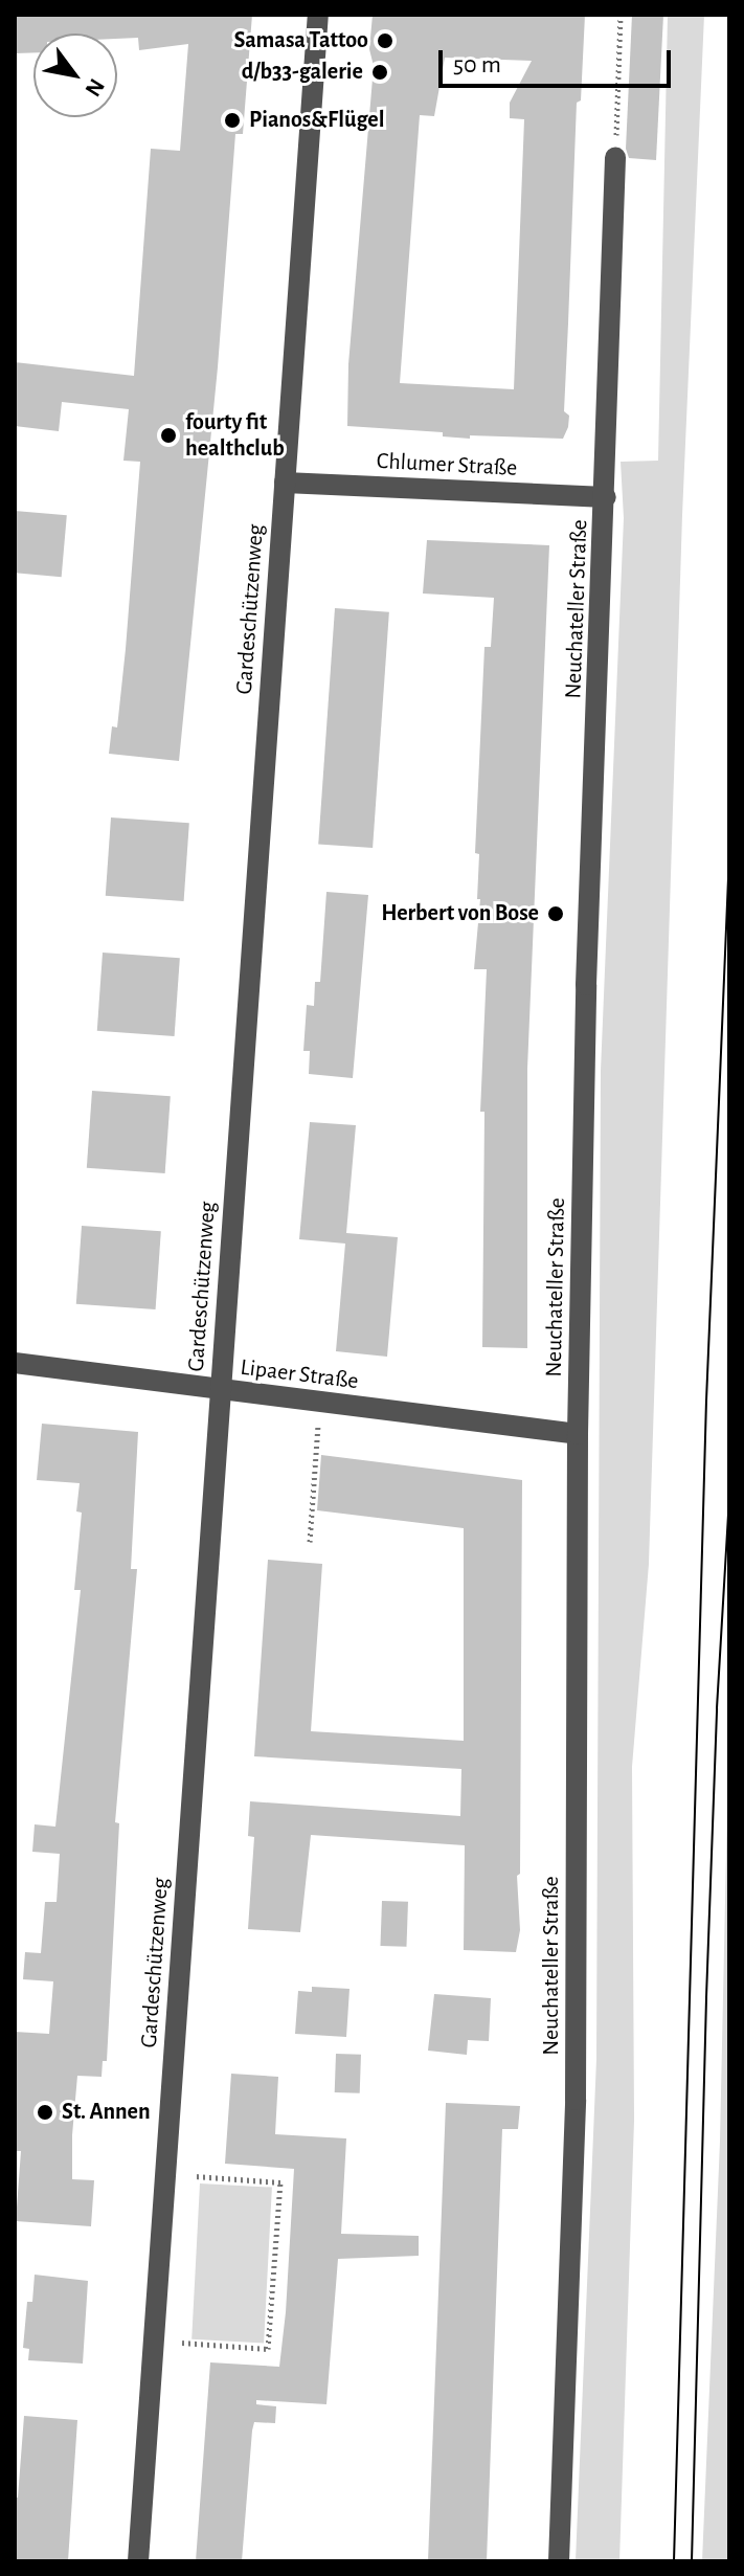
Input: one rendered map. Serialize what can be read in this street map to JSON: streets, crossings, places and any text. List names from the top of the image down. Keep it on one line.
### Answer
{"streets":{"street":["Chlumer Straße","Gardeschützenweg","Neuchateller Straße","Lipaer Straße"]},"crossings":[["Chlumer Straße","Gardeschützenweg"],["Chlumer Straße","Neuchateller Straße"],["Gardeschützenweg","Lipaer Straße"],["Neuchateller Straße","Lipaer Straße"]],"places":["Samasa Tattoo","d/b33-galerie","Pianos&Flügel","fourty fit healthclub","Herbert von Bose","St. Annen"],"scale_bar":"50 m","north":"bottom right"}
